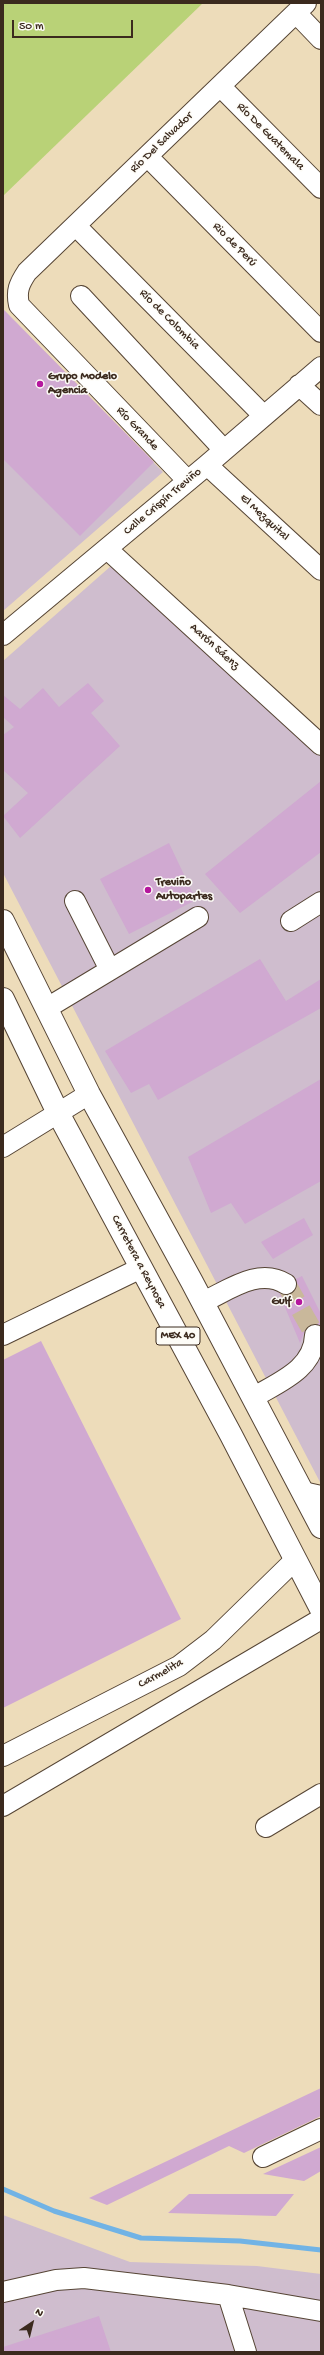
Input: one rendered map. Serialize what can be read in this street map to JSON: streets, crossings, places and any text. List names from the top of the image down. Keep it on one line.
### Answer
{"streets":{"main road":["Carretera a Reynosa","MEX 40"],"street":["Río De Guatemala","Río Del Salvador","Rio de Perú","Río de Colombia","Río Grande","Calle Crispín Treviño","El Mezquital","Aarón Sáenz","Carmelita"]},"crossings":[["Río De Guatemala","Río Del Salvador"],["Río Del Salvador","Rio de Perú"],["Río Del Salvador","Río de Colombia"],["Río Del Salvador","Río Grande"],["Río de Colombia","Calle Crispín Treviño"],["Río Grande","Calle Crispín Treviño"],["Calle Crispín Treviño","El Mezquital"],["Calle Crispín Treviño","Aarón Sáenz"],["Carretera a Reynosa","Carmelita"]],"places":["Grupo Modelo Agencia","Treviño Autopartes","Gulf"],"scale_bar":"50 m","north":"top right"}
